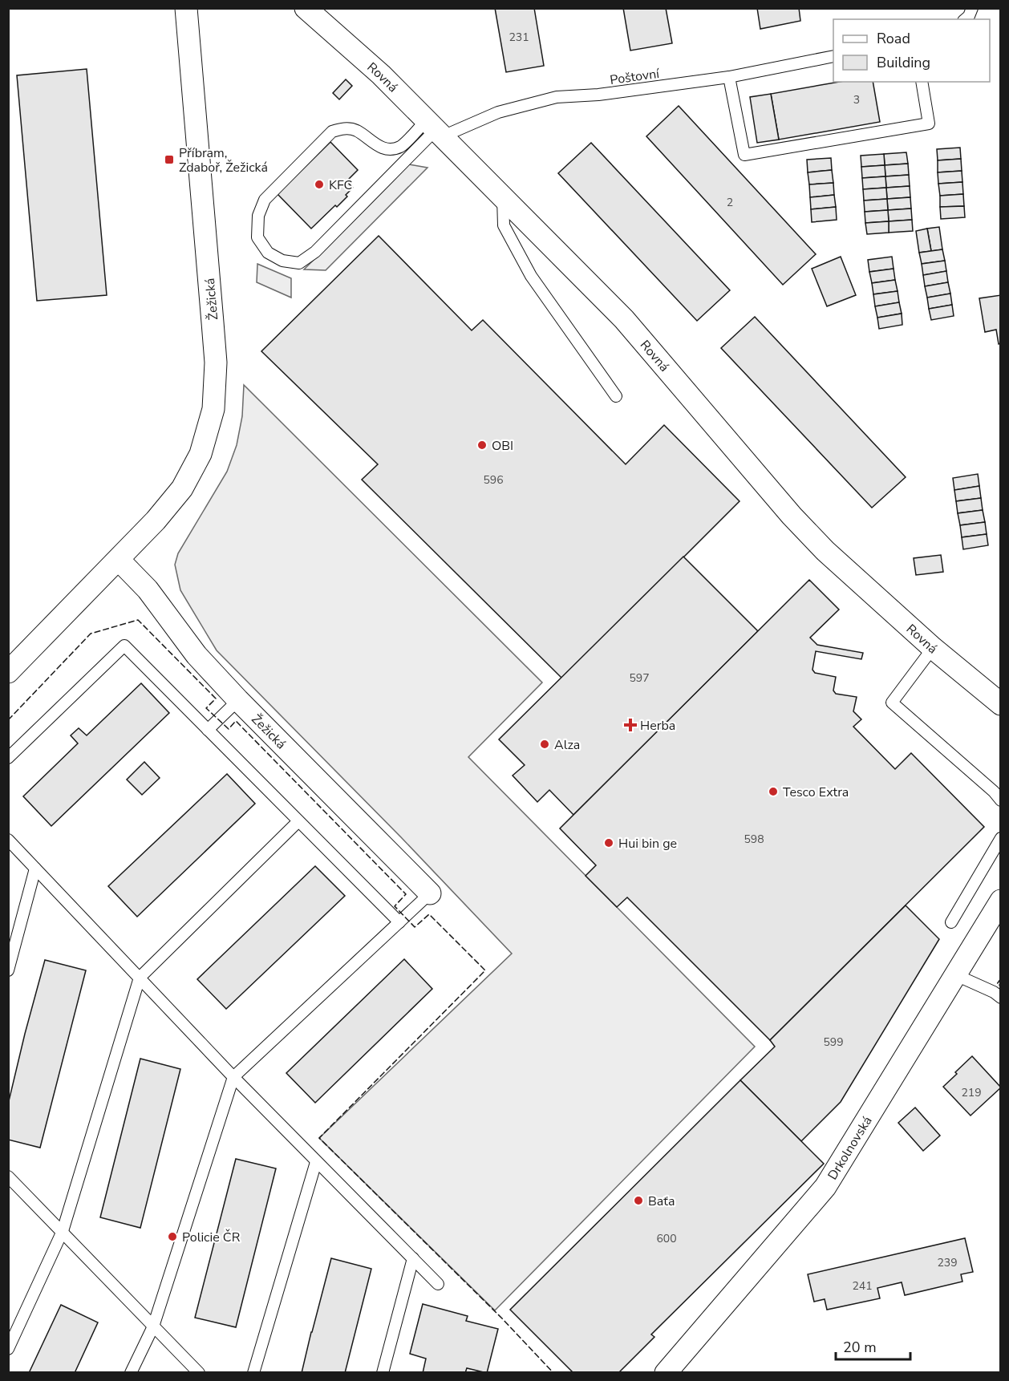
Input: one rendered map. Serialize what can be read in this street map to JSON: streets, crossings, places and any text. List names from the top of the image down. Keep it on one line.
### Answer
{"streets":{"street":["Rovná","Žežická","Drkolnovská"],"lane":["Poštovní"]},"crossings":[["Poštovní","Rovná"]],"places":{"transit":["Příbram, Zdaboř, Žežická"],"other":["KFC","OBI","Alza","Tesco Extra","Hui bin ge","Baťa","Policie ČR"],"health":["Herba"]},"house_numbers":["231","3","2","596","597","598","599","219","600","239","241"],"legend":["Road","Building"],"scale_bar":"20 m"}
